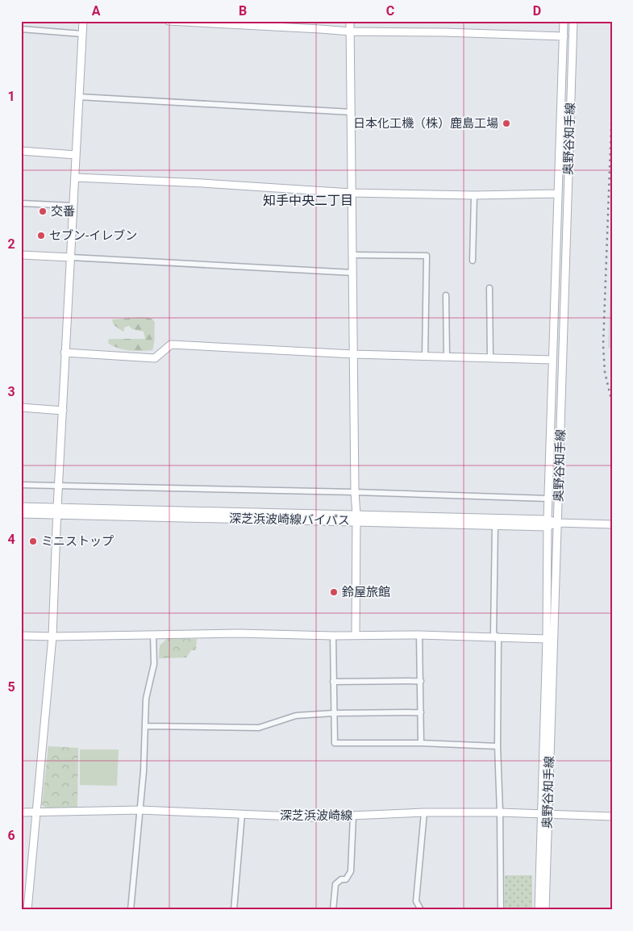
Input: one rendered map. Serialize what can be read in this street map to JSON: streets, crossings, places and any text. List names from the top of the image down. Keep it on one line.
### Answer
{"streets":{"street":["奥野谷知手線","深芝浜波崎線バイパス","深芝浜波崎線"]},"crossings":[["奥野谷知手線","深芝浜波崎線バイパス"],["奥野谷知手線","深芝浜波崎線"]],"districts":["知手中央二丁目"],"places":["日本化工機（株）鹿島工場","交番","セブン-イレブン","ミニストップ","鈴屋旅館"],"grid":{"columns":["A","B","C","D"],"rows":["1","2","3","4","5","6"]}}
